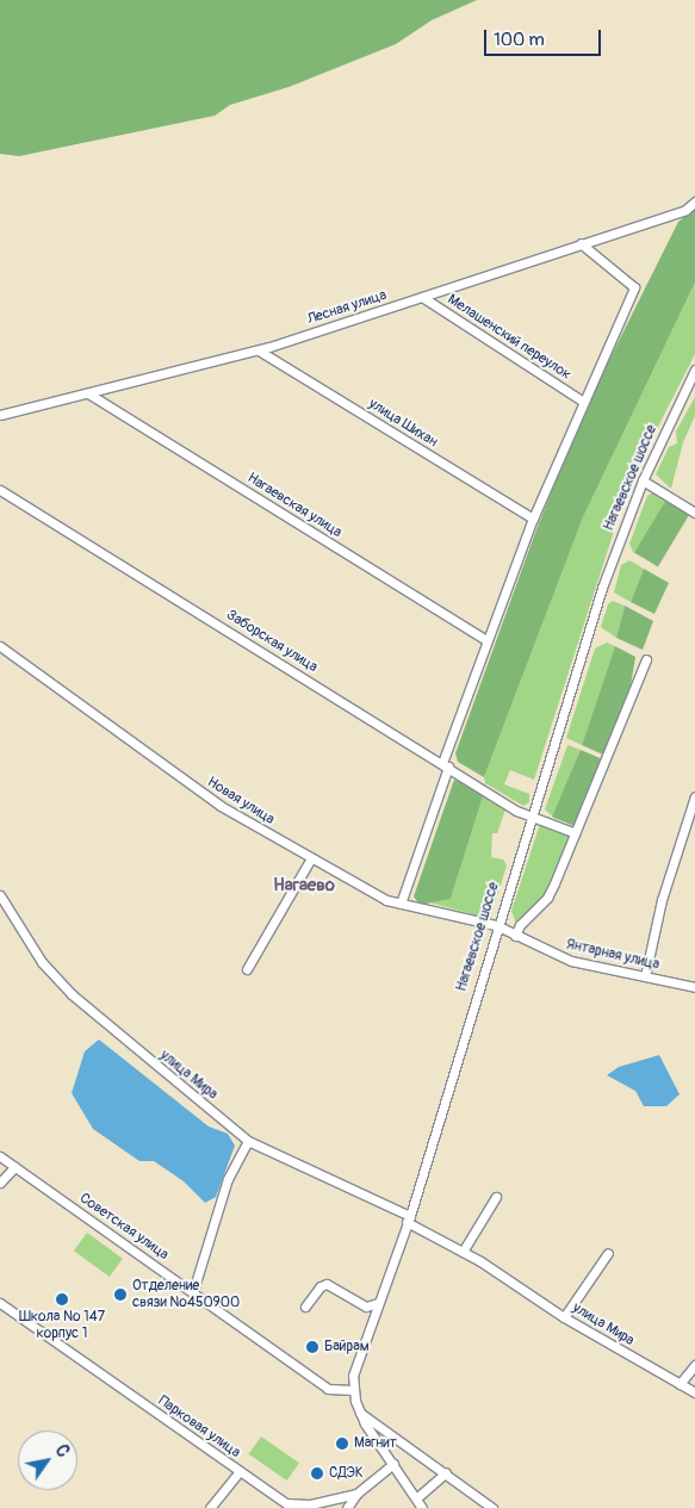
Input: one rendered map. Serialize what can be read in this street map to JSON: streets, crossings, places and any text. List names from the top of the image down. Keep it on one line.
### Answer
{"streets":{"street":["Лесная улица","Мелашенский переулок","улица Шихан","Нагаевское шоссе","Нагаевская улица","Заборская улица","Новая улица","Янтарная улица","улица Мира","Советская улица","Парковая улица"]},"crossings":[["Лесная улица","Мелашенский переулок"],["Лесная улица","улица Шихан"],["Лесная улица","Нагаевская улица"],["Нагаевское шоссе","Заборская улица"],["Нагаевское шоссе","Новая улица"],["Нагаевское шоссе","Янтарная улица"],["Нагаевское шоссе","улица Мира"],["Нагаевское шоссе","Советская улица"],["Нагаевское шоссе","Парковая улица"],["Новая улица","Янтарная улица"]],"districts":["Нагаево"],"places":["Отделение связи №450900","Школа № 147 корпус 1","Байрам","Магнит","СДЭК"],"scale_bar":"100 m","north":"top right"}
